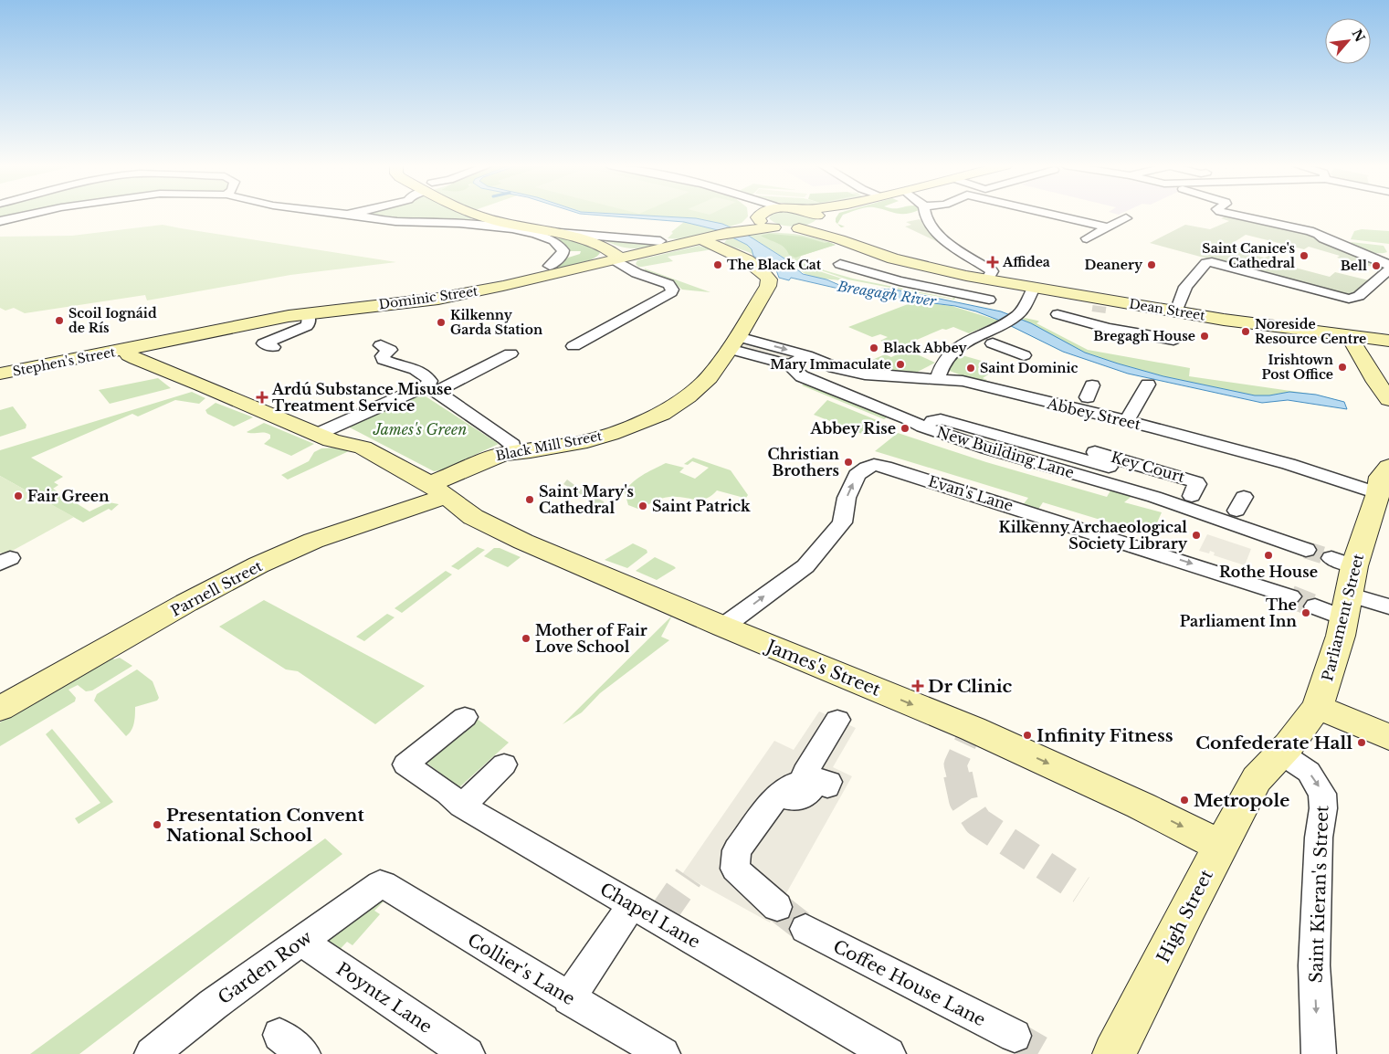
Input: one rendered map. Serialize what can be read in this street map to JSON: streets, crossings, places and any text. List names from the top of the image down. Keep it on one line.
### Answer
{"streets":{"street":["Dominic Street","Dean Street","Stephen's Street","Abbey Street","Black Mill Street","New Building Lane","Key Court","Evan's Lane","Parnell Street","Parliament Street","James's Street","Saint Kieran's Street","Chapel Lane","High Street","Garden Row","Collier's Lane","Coffee House Lane","Poyntz Lane"]},"crossings":[["Dominic Street","Stephen's Street"],["Dominic Street","Black Mill Street"],["Dominic Street","James's Street"],["Stephen's Street","James's Street"],["Abbey Street","Black Mill Street"],["Abbey Street","Parliament Street"],["Black Mill Street","Parnell Street"],["Black Mill Street","James's Street"],["New Building Lane","Key Court"],["Evan's Lane","James's Street"],["Parnell Street","James's Street"],["Parliament Street","Saint Kieran's Street"],["Parliament Street","High Street"],["James's Street","High Street"],["Garden Row","Collier's Lane"],["Garden Row","Poyntz Lane"]],"one_way":["James's Street","Saint Kieran's Street"],"water":["Breagagh River"],"parks":["James's Green"],"places":{"other":["Saint Canice's Cathedral","The Black Cat","Deanery","Bell","Scoil Iognáid de Rís","Kilkenny Garda Station","Noreside Resource Centre","Bregagh House","Black Abbey","Mary Immaculate","Irishtown Post Office","Saint Dominic","Abbey Rise","Christian Brothers","Fair Green","Saint Mary's Cathedral","Saint Patrick","Kilkenny Archaeological Society Library","Rothe House","The Parliament Inn","Mother of Fair Love School","Infinity Fitness","Confederate Hall","Metropole","Presentation Convent National School"],"health":["Affidea","Ardú Substance Misuse Treatment Service","Dr Clinic"]},"north":"top right"}
